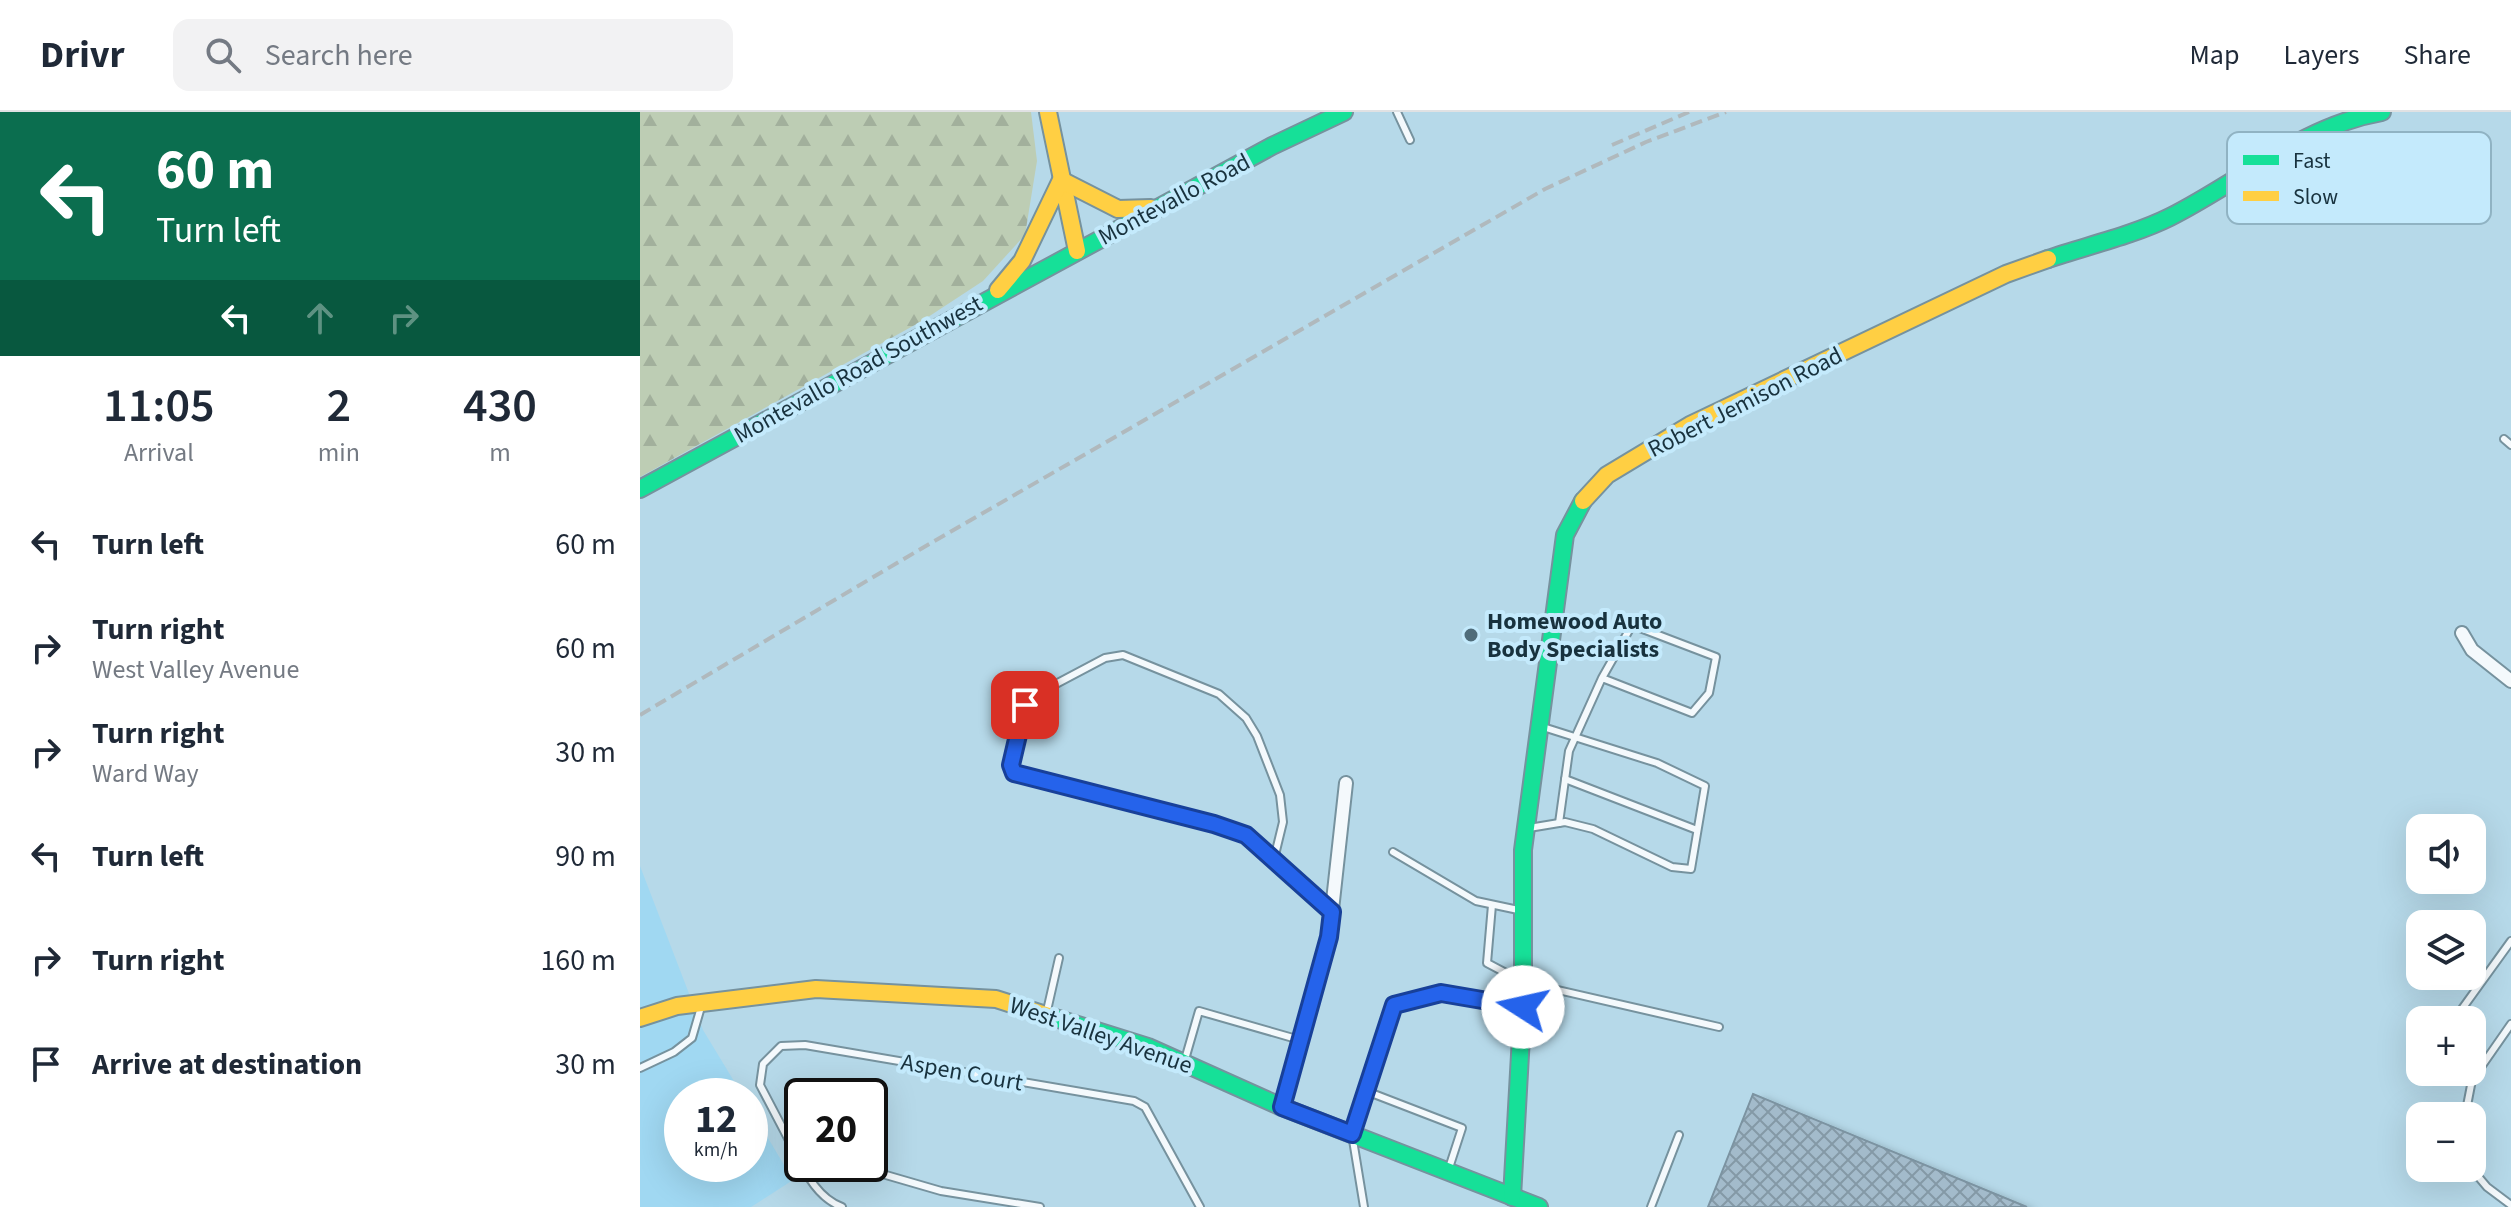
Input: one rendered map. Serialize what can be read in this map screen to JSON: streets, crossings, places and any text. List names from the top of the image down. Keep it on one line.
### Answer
{"streets":{"street":["Montevallo Road","Montevallo Road Southwest","Robert Jemison Road","West Valley Avenue"],"lane":["Aspen Court"]},"crossings":[["Montevallo Road","Montevallo Road Southwest"],["Robert Jemison Road","West Valley Avenue"]],"places":["Homewood Auto Body Specialists"],"legend":["Fast","Slow"],"page":{"header":"Drivr","search":"Search here","nav":["Map","Layers","Share"],"turn":["60 m","Turn left"],"eta":["11:05","Arrival","2","min","430","m"],"list":[{"name":"Turn left","value":"60 m"},{"name":"Turn right","note":"West Valley Avenue","value":"60 m"},{"name":"Turn right","note":"Ward Way","value":"30 m"},{"name":"Turn left","value":"90 m"},{"name":"Turn right","value":"160 m"},{"name":"Arrive at destination","value":"30 m"}],"map_buttons":["+","−"],"speed":"12 km/h","limit":"20"}}
